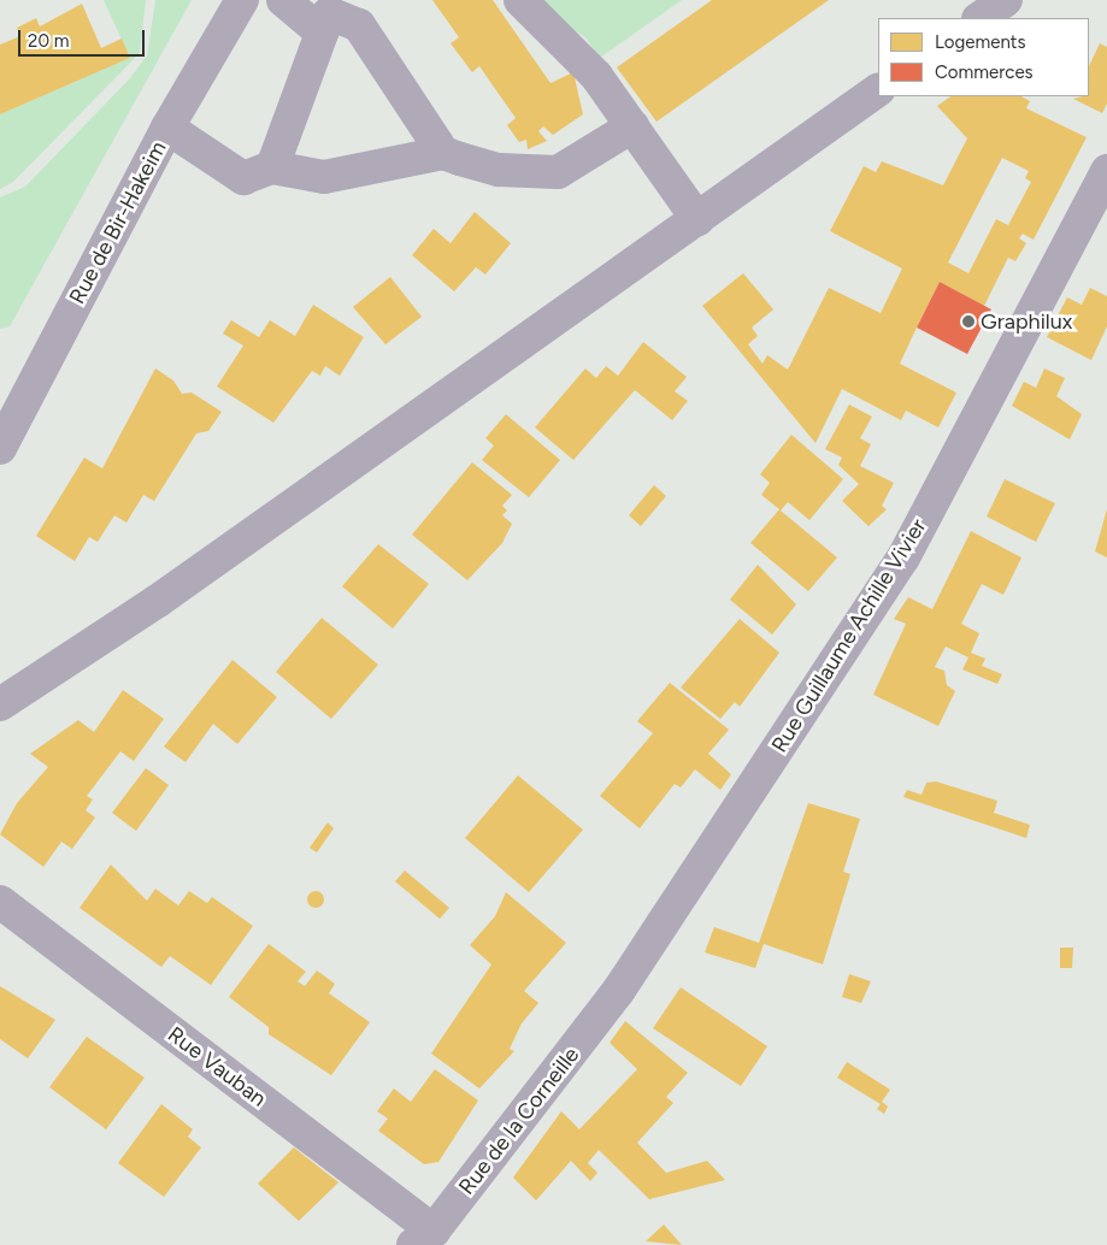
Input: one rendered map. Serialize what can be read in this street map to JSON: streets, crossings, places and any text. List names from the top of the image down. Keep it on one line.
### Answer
{"streets":{"street":["Rue de Bir-Hakeim","Rue Guillaume Achille Vivier","Rue Vauban","Rue de la Corneille"]},"crossings":[["Rue Guillaume Achille Vivier","Rue de la Corneille"],["Rue Vauban","Rue de la Corneille"]],"places":["Graphilux"],"legend":["Logements","Commerces"],"scale_bar":"20 m"}
